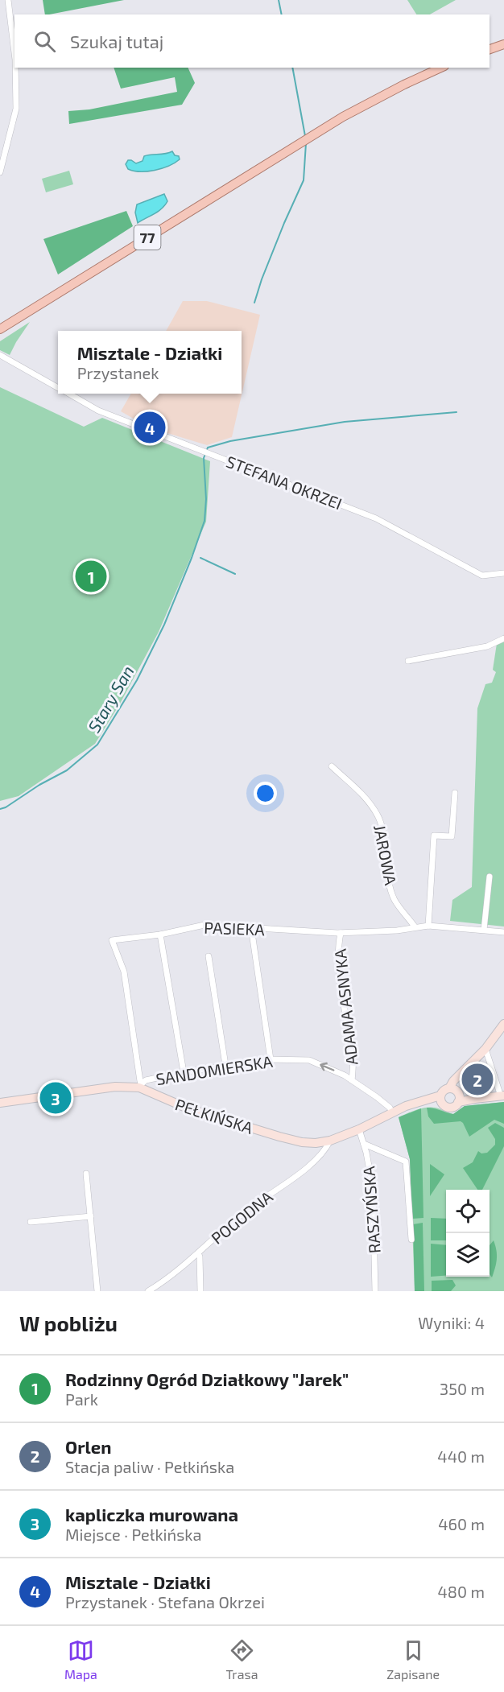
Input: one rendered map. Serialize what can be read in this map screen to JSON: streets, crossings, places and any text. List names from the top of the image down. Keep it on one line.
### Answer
{"streets":{"main road":["77"],"street":["STEFANA OKRZEI","JAROWA","PASIEKA","ADAMA ASNYKA","SANDOMIERSKA","PEŁKIŃSKA","RASZYŃSKA","POGODNA"]},"crossings":[["JAROWA","PASIEKA"],["PASIEKA","ADAMA ASNYKA"],["PASIEKA","SANDOMIERSKA"],["PASIEKA","PEŁKIŃSKA"],["ADAMA ASNYKA","SANDOMIERSKA"],["SANDOMIERSKA","PEŁKIŃSKA"],["PEŁKIŃSKA","RASZYŃSKA"],["PEŁKIŃSKA","POGODNA"]],"water":["Stary San"],"page":{"search":"Szukaj tutaj","popup":["Misztale - Działki","Przystanek"],"pins":["4","1","2","3"],"heading":["W pobliżu","Wyniki: 4"],"list":[{"mark":"1","name":"Rodzinny Ogród Działkowy \"Jarek\"","note":"Park","value":"350 m"},{"mark":"2","name":"Orlen","note":"Stacja paliw · Pełkińska","value":"440 m"},{"mark":"3","name":"kapliczka murowana","note":"Miejsce · Pełkińska","value":"460 m"},{"mark":"4","name":"Misztale - Działki","note":"Przystanek · Stefana Okrzei","value":"480 m"}],"nav":["Mapa","Trasa","Zapisane"]}}
